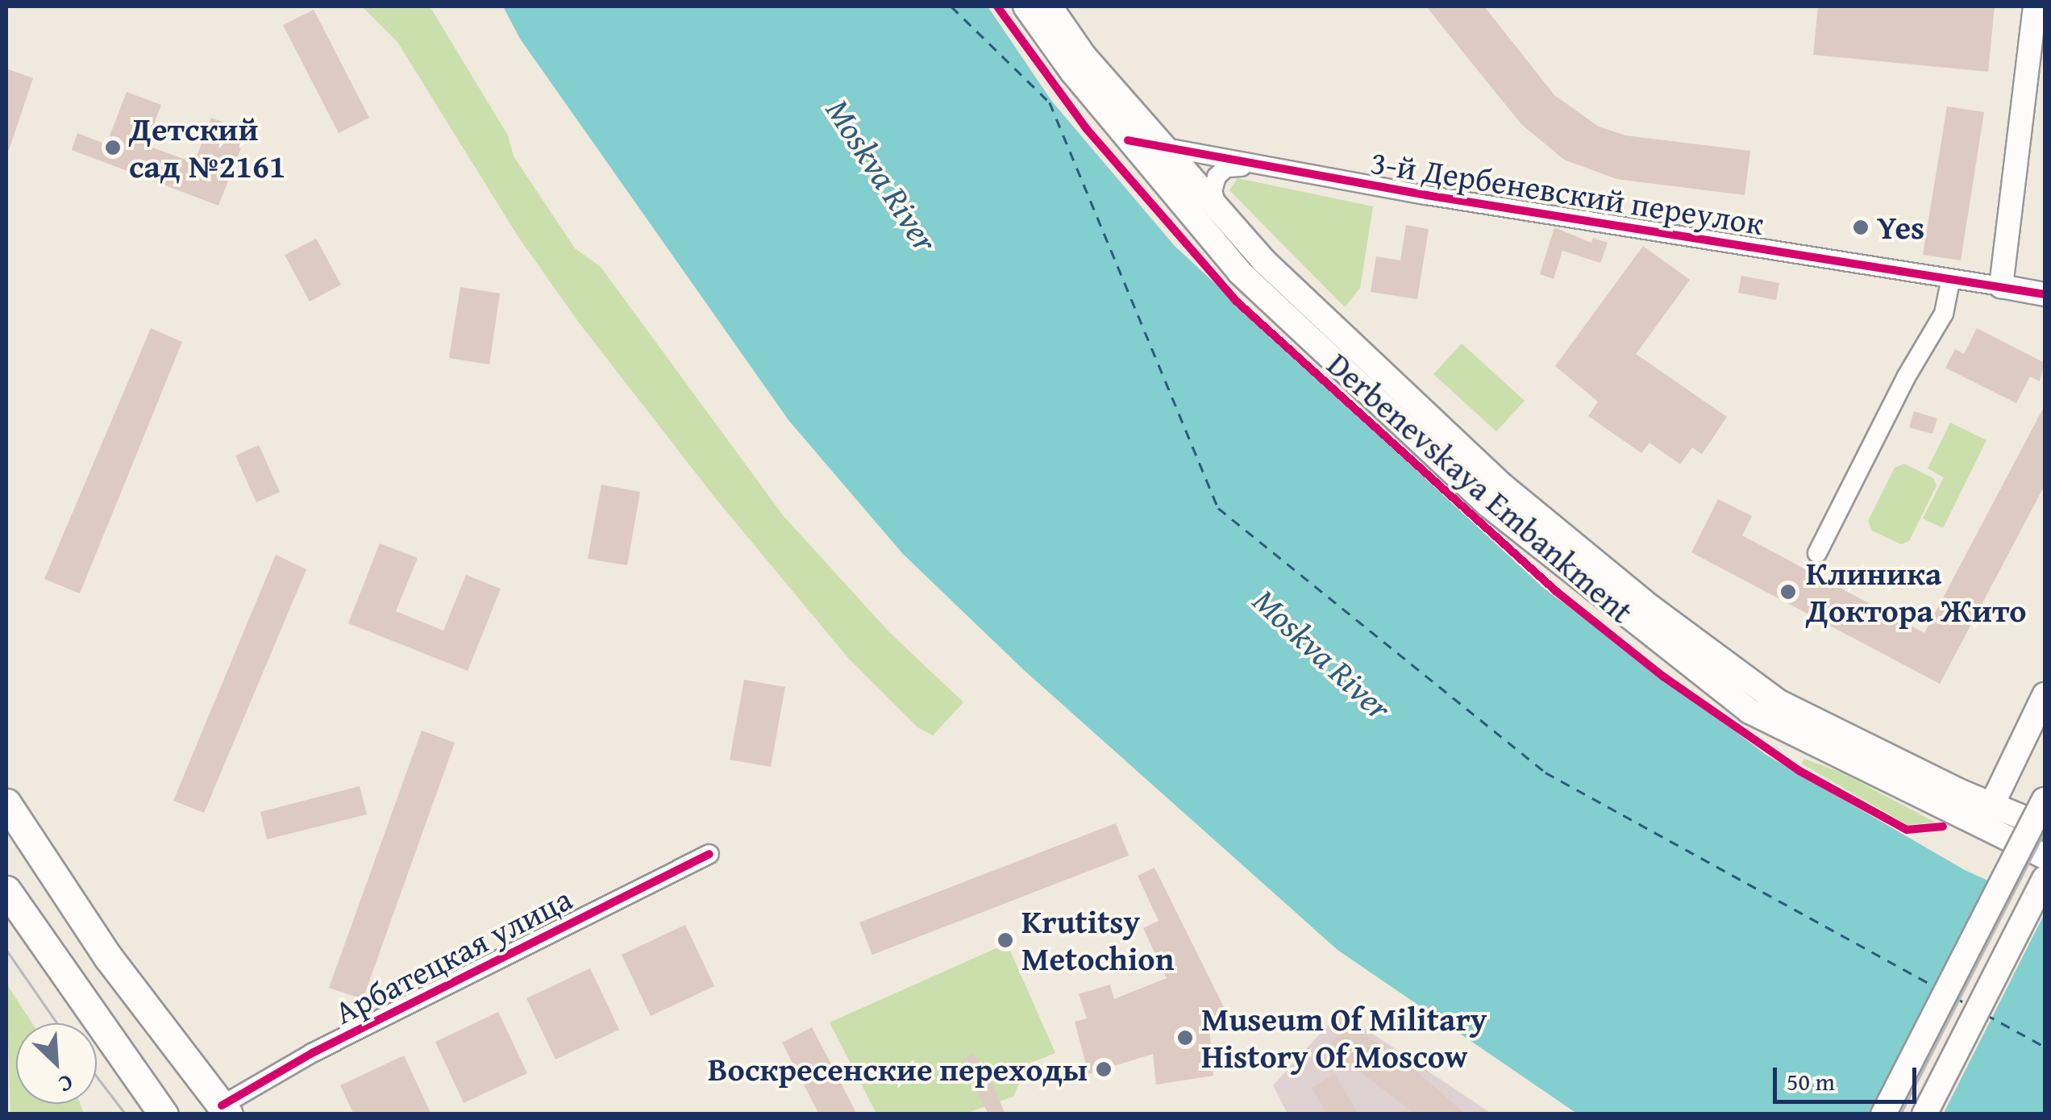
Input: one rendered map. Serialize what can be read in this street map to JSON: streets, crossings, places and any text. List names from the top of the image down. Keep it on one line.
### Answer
{"streets":{"main road":["Derbenevskaya Embankment"],"street":["3-й Дербеневский переулок","Арбатецкая улица"]},"crossings":[["3-й Дербеневский переулок","Derbenevskaya Embankment"]],"water":["Moskva River"],"places":["Детский сад №2161","Yes","Клиника Доктора Жито","Krutitsy Metochion","Museum Of Military History Of Moscow","Воскресенские переходы"],"scale_bar":"50 m","north":"bottom right"}
